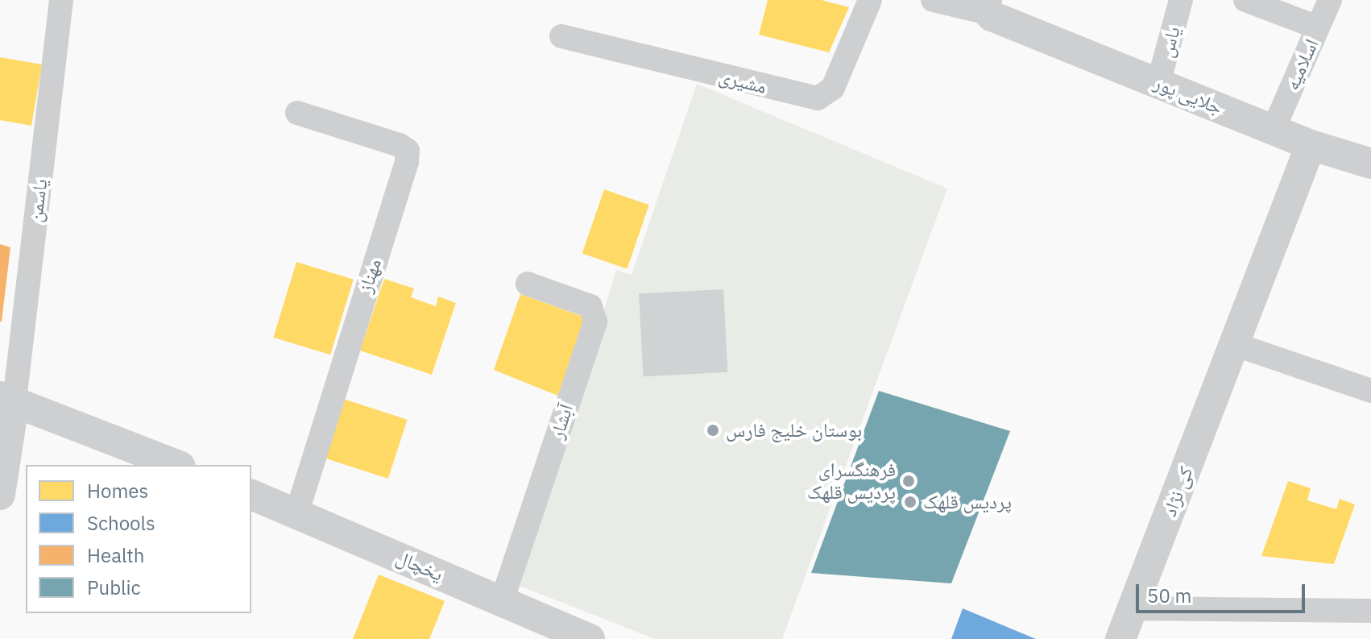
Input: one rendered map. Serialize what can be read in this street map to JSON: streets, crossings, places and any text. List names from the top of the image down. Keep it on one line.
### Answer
{"streets":{"street":["یاس","اسلامیه","مشیری","جلایی پور","یاسمن","مهناز","آبشار","کی نژاد","یخچال"]},"crossings":[["یاس","جلایی پور"],["اسلامیه","جلایی پور"],["جلایی پور","کی نژاد"],["مهناز","یخچال"],["آبشار","یخچال"]],"places":["بوستان خلیج فارس","فرهنگسرای پردیس قلهک","پردیس قلهک"],"legend":["Homes","Schools","Health","Public"],"scale_bar":"50 m"}
